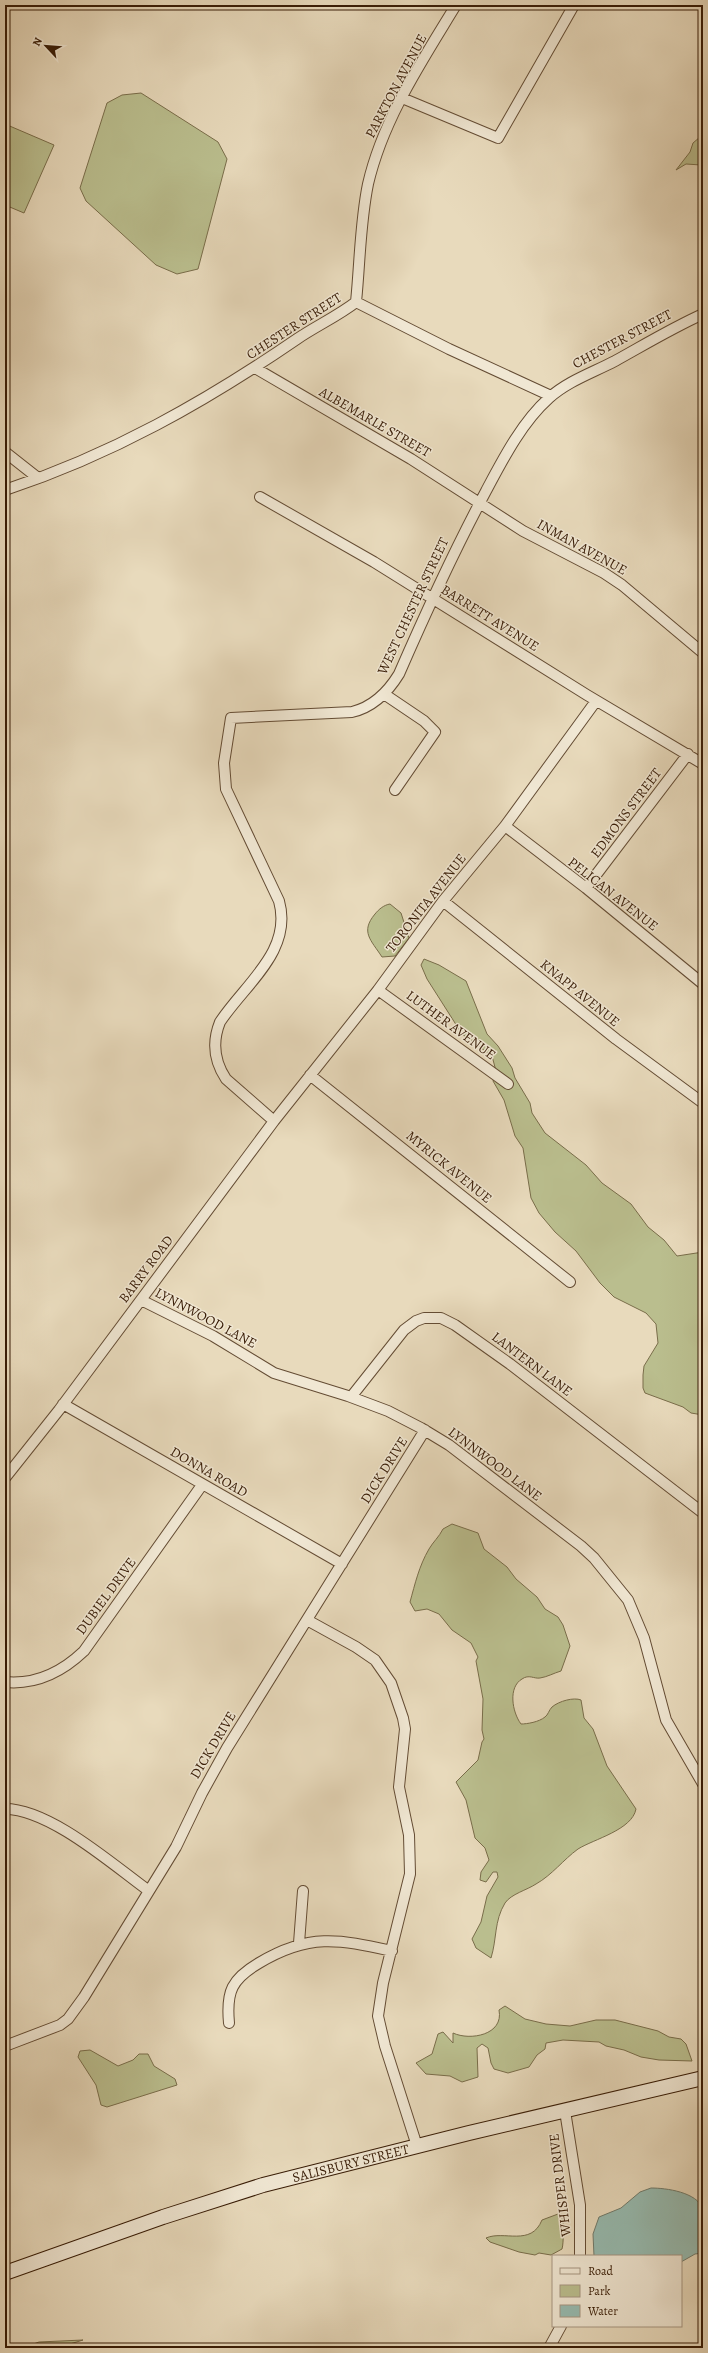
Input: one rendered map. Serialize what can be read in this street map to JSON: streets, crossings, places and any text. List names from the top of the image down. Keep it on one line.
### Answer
{"streets":{"main road":["SALISBURY STREET"],"street":["PARKTON AVENUE","CHESTER STREET","ALBEMARLE STREET","INMAN AVENUE","WEST CHESTER STREET","BARRETT AVENUE","EDMONS STREET","PELICAN AVENUE","TORONITA AVENUE","KNAPP AVENUE","LUTHER AVENUE","MYRICK AVENUE","BARRY ROAD","LYNNWOOD LANE","LANTERN LANE","DICK DRIVE","DONNA ROAD","DUBIEL DRIVE","WHISPER DRIVE"]},"crossings":[["PARKTON AVENUE","CHESTER STREET"],["CHESTER STREET","ALBEMARLE STREET"],["CHESTER STREET","WEST CHESTER STREET"],["ALBEMARLE STREET","INMAN AVENUE"],["ALBEMARLE STREET","WEST CHESTER STREET"],["INMAN AVENUE","WEST CHESTER STREET"],["WEST CHESTER STREET","BARRETT AVENUE"],["WEST CHESTER STREET","TORONITA AVENUE"],["WEST CHESTER STREET","BARRY ROAD"],["BARRETT AVENUE","EDMONS STREET"],["BARRETT AVENUE","TORONITA AVENUE"],["EDMONS STREET","PELICAN AVENUE"],["PELICAN AVENUE","TORONITA AVENUE"],["TORONITA AVENUE","KNAPP AVENUE"],["TORONITA AVENUE","LUTHER AVENUE"],["TORONITA AVENUE","MYRICK AVENUE"],["TORONITA AVENUE","BARRY ROAD"],["BARRY ROAD","LYNNWOOD LANE"],["BARRY ROAD","DONNA ROAD"],["LYNNWOOD LANE","LANTERN LANE"],["LYNNWOOD LANE","DICK DRIVE"],["DICK DRIVE","DONNA ROAD"],["DONNA ROAD","DUBIEL DRIVE"],["SALISBURY STREET","WHISPER DRIVE"]],"legend":["Road","Park","Water"],"north":"top left"}
